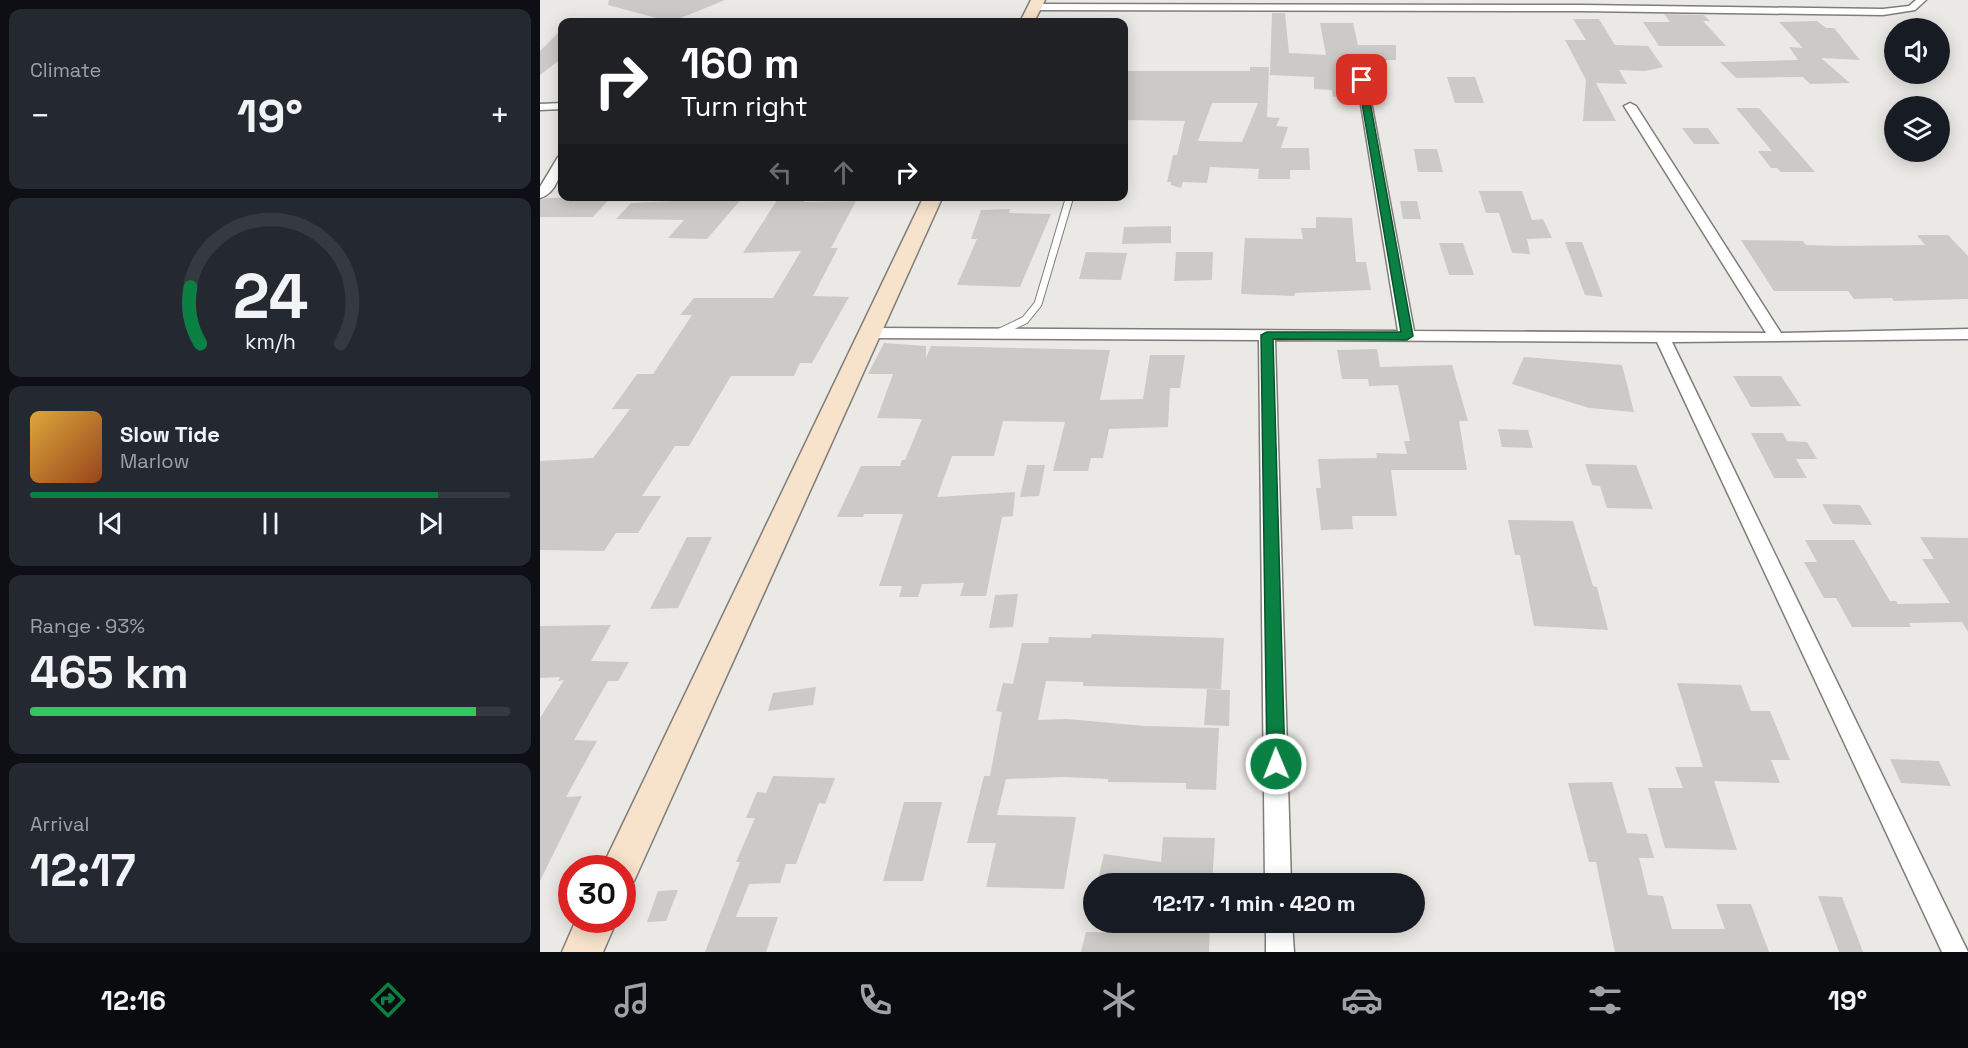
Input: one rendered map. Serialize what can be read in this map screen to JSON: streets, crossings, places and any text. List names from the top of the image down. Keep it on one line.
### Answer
{"page":{"tile":["Climate",["Range · 93%","465 km"],["Arrival","12:17"]],"turn":["160 m","Turn right"],"heat":["−","19°","+"],"song":["Slow Tide","Marlow"],"limit":"30","trip":"12:17 · 1 min · 420 m","tabs":["12:16","19°"],"gauge":["24","km/h"]}}
